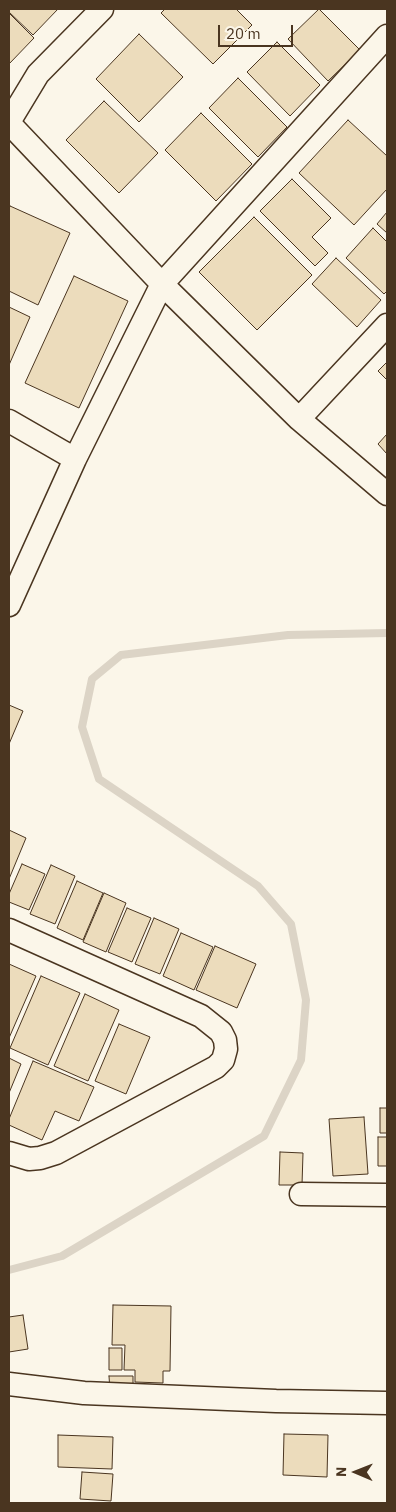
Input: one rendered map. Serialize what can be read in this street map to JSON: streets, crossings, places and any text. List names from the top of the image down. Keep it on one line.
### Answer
{"scale_bar":"20 m","north":"left"}
